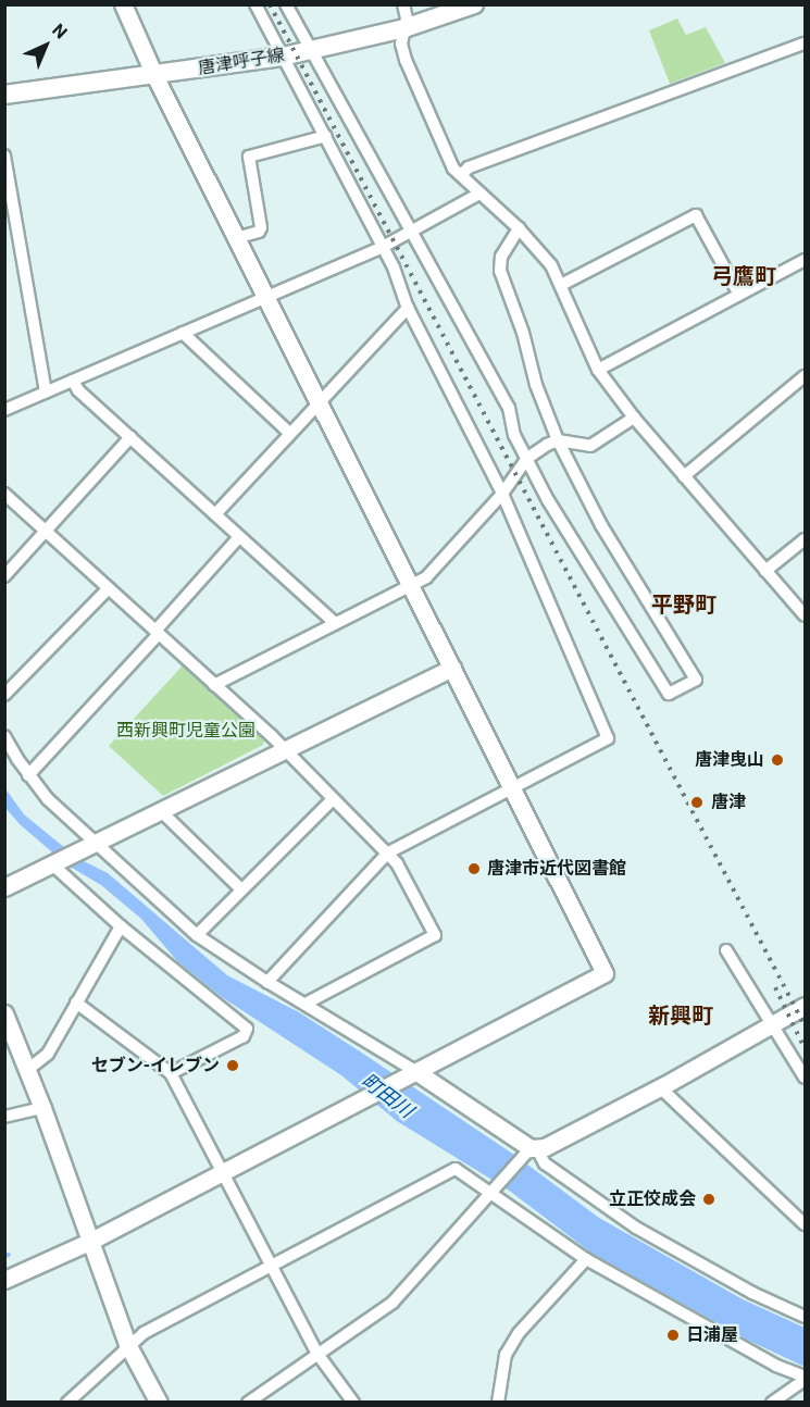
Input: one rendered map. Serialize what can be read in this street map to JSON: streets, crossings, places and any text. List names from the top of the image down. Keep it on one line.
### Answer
{"streets":{"main road":["唐津呼子線"]},"districts":["弓鷹町","平野町","新興町"],"water":["町田川"],"parks":["西新興町児童公園"],"places":["唐津曳山","唐津","唐津市近代図書館","セブン-イレブン","立正佼成会","日浦屋"],"north":"top right"}
